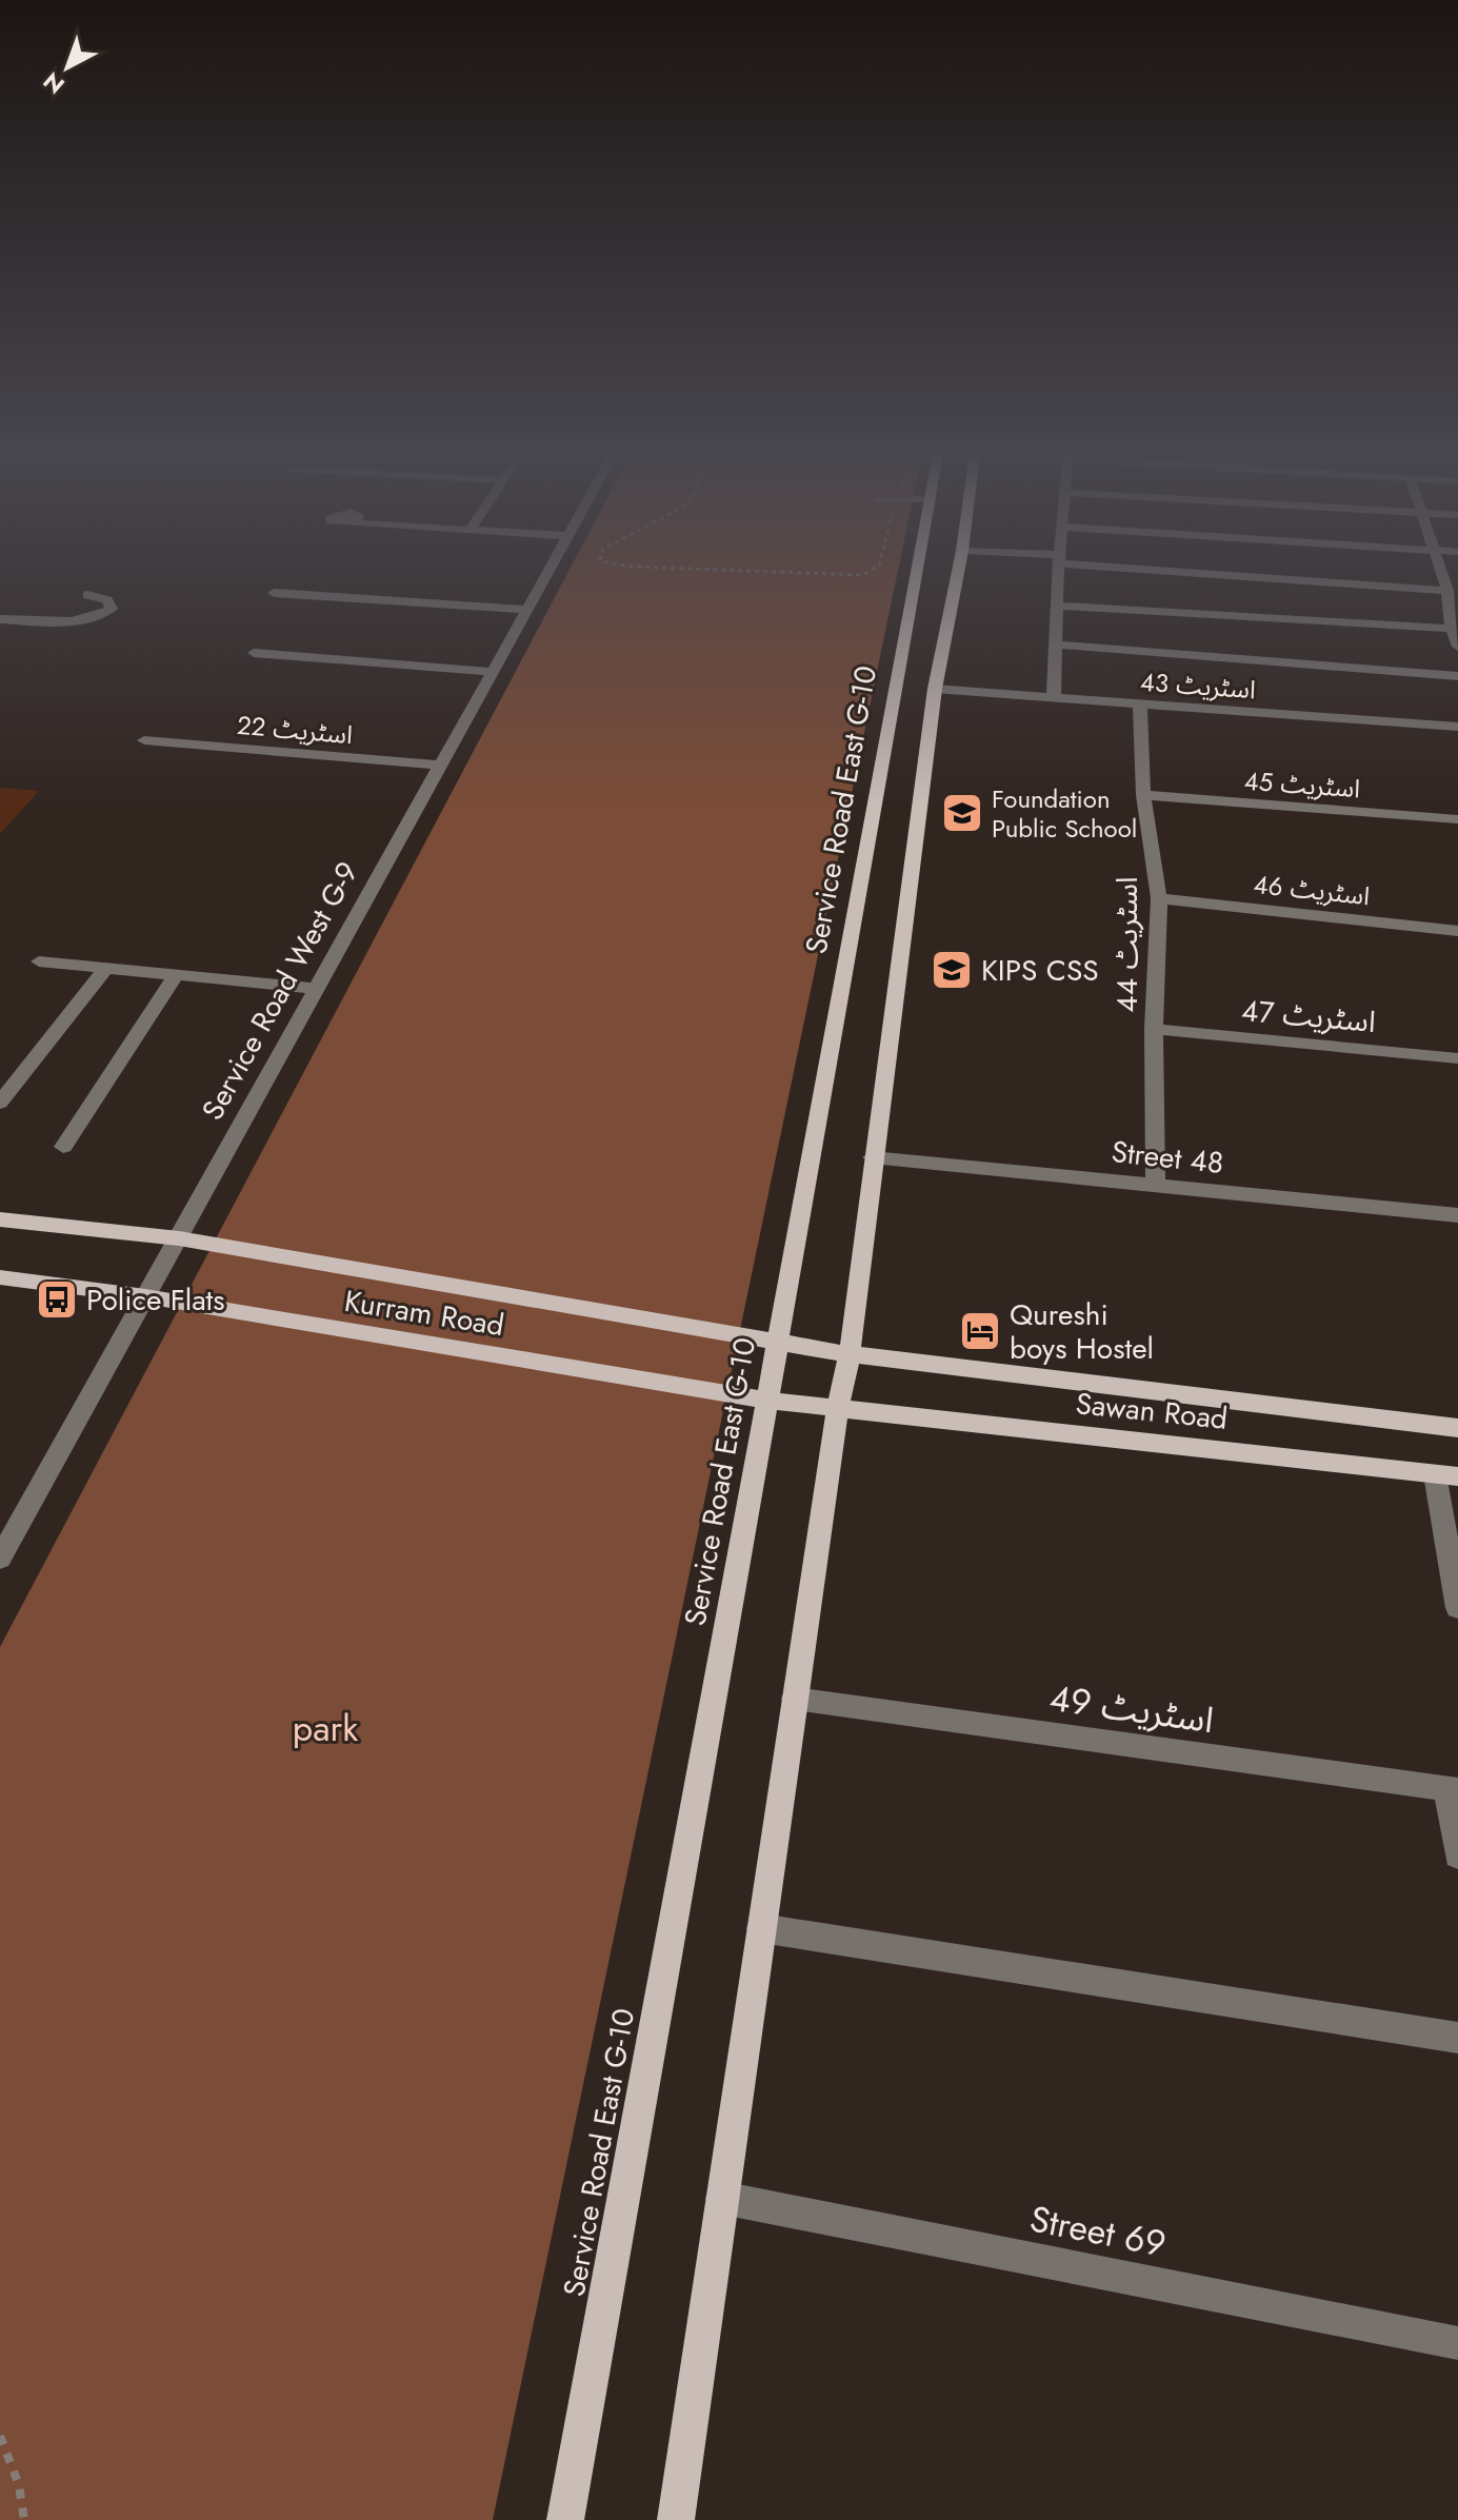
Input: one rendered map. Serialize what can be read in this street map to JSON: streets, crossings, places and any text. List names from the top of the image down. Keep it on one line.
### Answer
{"streets":{"main road":["Service Road East G-10","Kurram Road","Sawan Road"],"street":["اسٹریٹ 43","اسٹریٹ 22","اسٹریٹ 45","اسٹریٹ 46","اسٹریٹ 44","Service Road West G-9","اسٹریٹ 47","Street 48","اسٹریٹ 49","Street 69"]},"crossings":[["اسٹریٹ 43","Service Road East G-10"],["اسٹریٹ 43","اسٹریٹ 44"],["اسٹریٹ 22","Service Road West G-9"],["اسٹریٹ 45","اسٹریٹ 44"],["Service Road East G-10","Street 48"],["Service Road East G-10","Kurram Road"],["Service Road East G-10","Sawan Road"],["Service Road East G-10","اسٹریٹ 49"],["Service Road East G-10","Street 69"],["اسٹریٹ 46","اسٹریٹ 44"],["اسٹریٹ 44","اسٹریٹ 47"],["اسٹریٹ 44","Street 48"],["Service Road West G-9","Kurram Road"],["Service Road West G-9","Sawan Road"],["Kurram Road","Sawan Road"]],"parks":["park"],"places":{"school or university":["Foundation Public School","KIPS CSS"],"bus stop":["Police Flats"],"hotel":["Qureshi boys Hostel"]},"north":"bottom left"}
